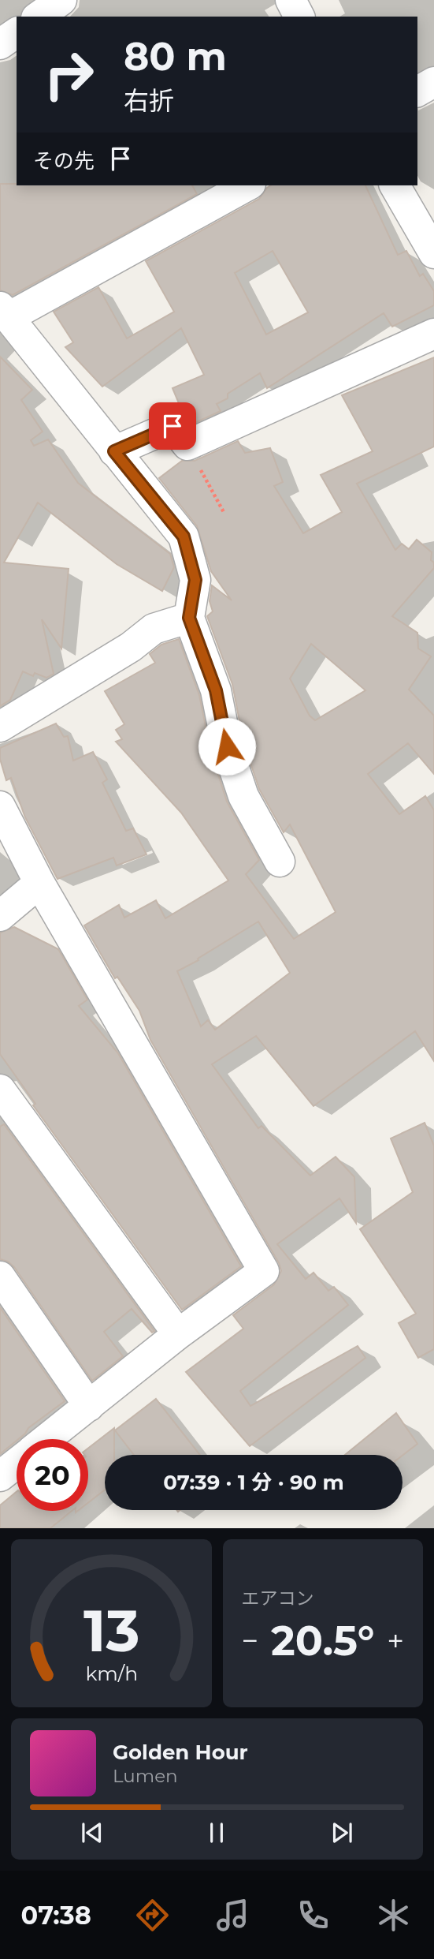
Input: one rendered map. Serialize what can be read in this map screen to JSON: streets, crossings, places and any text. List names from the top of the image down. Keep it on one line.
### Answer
{"page":{"turn":["80 m","右折"],"then":"その先","limit":"20","trip":"07:39 · 1 分 · 90 m","tile":"エアコン","heat":["−","20.5°","+"],"song":["Golden Hour","Lumen"],"tabs":"07:38","gauge":["13","km/h"]}}
